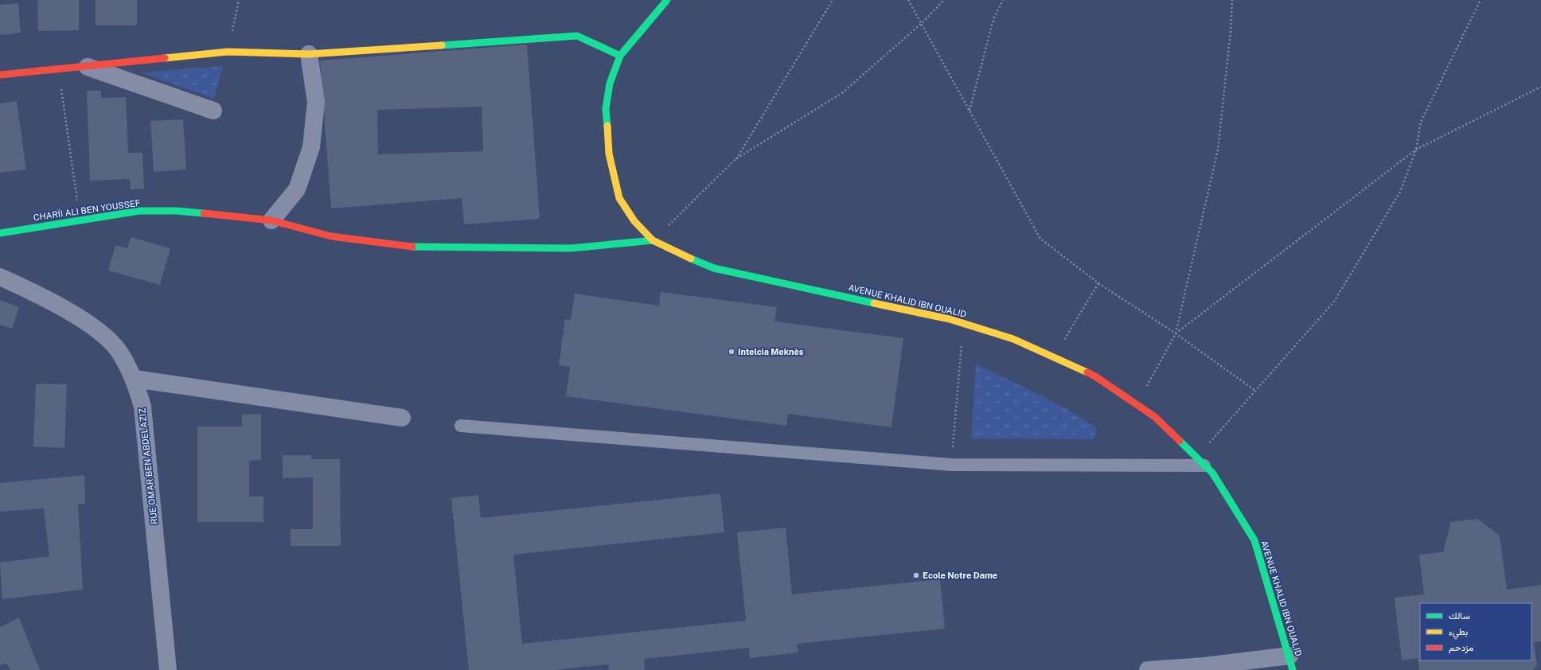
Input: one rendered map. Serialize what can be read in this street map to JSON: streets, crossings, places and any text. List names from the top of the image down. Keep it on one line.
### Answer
{"streets":{"street":["CHARÏI ALI BEN YOUSSEF","AVENUE KHALID IBN OUALID","RUE OMAR BEN ABDELAZIZ"]},"crossings":[["CHARÏI ALI BEN YOUSSEF","AVENUE KHALID IBN OUALID"]],"places":["Intelcia Meknès","Ecole Notre Dame"],"legend":["سالك","بطيء","مزدحم"]}
